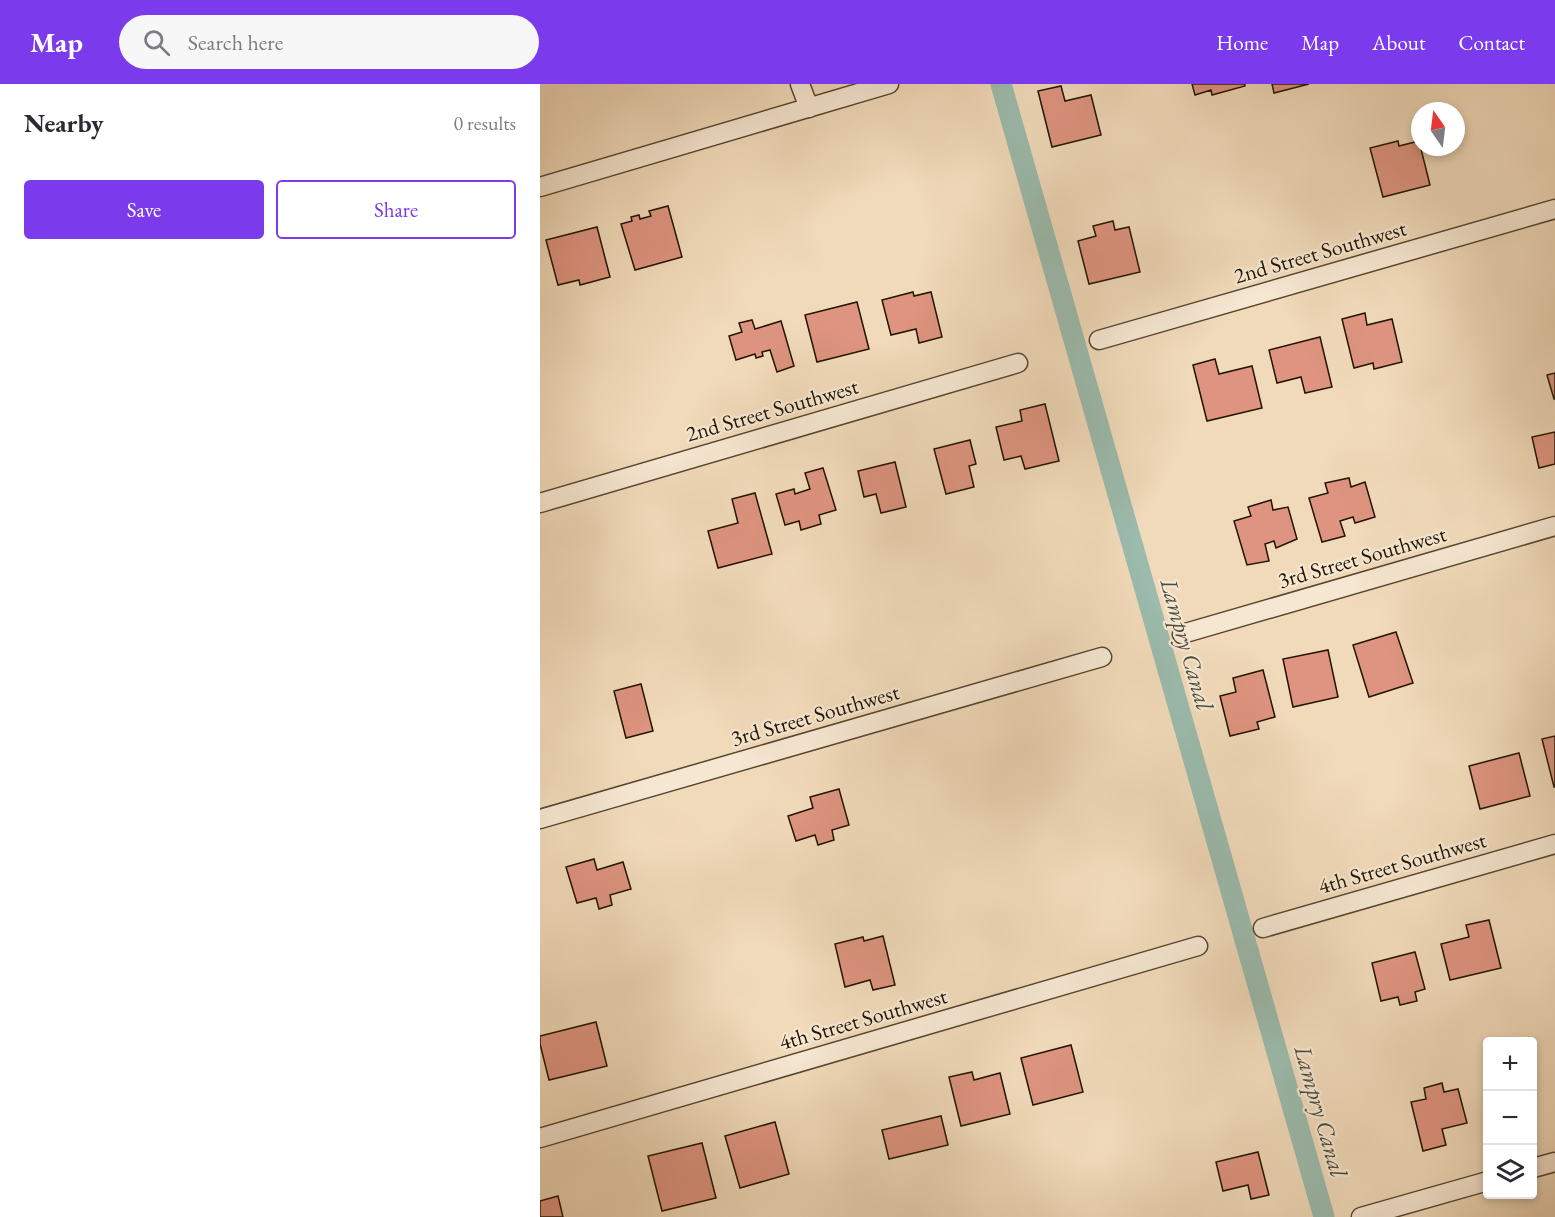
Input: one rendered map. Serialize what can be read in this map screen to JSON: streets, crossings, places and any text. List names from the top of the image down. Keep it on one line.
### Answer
{"streets":{"street":["2nd Street Southwest","3rd Street Southwest","4th Street Southwest"]},"water":["Lampry Canal"],"north":"top","page":{"header":"Map","search":"Search here","nav":["Home","Map","About","Contact"],"heading":["Nearby","0 results"],"buttons":["Save","Share"],"map_buttons":["+","−"]}}
